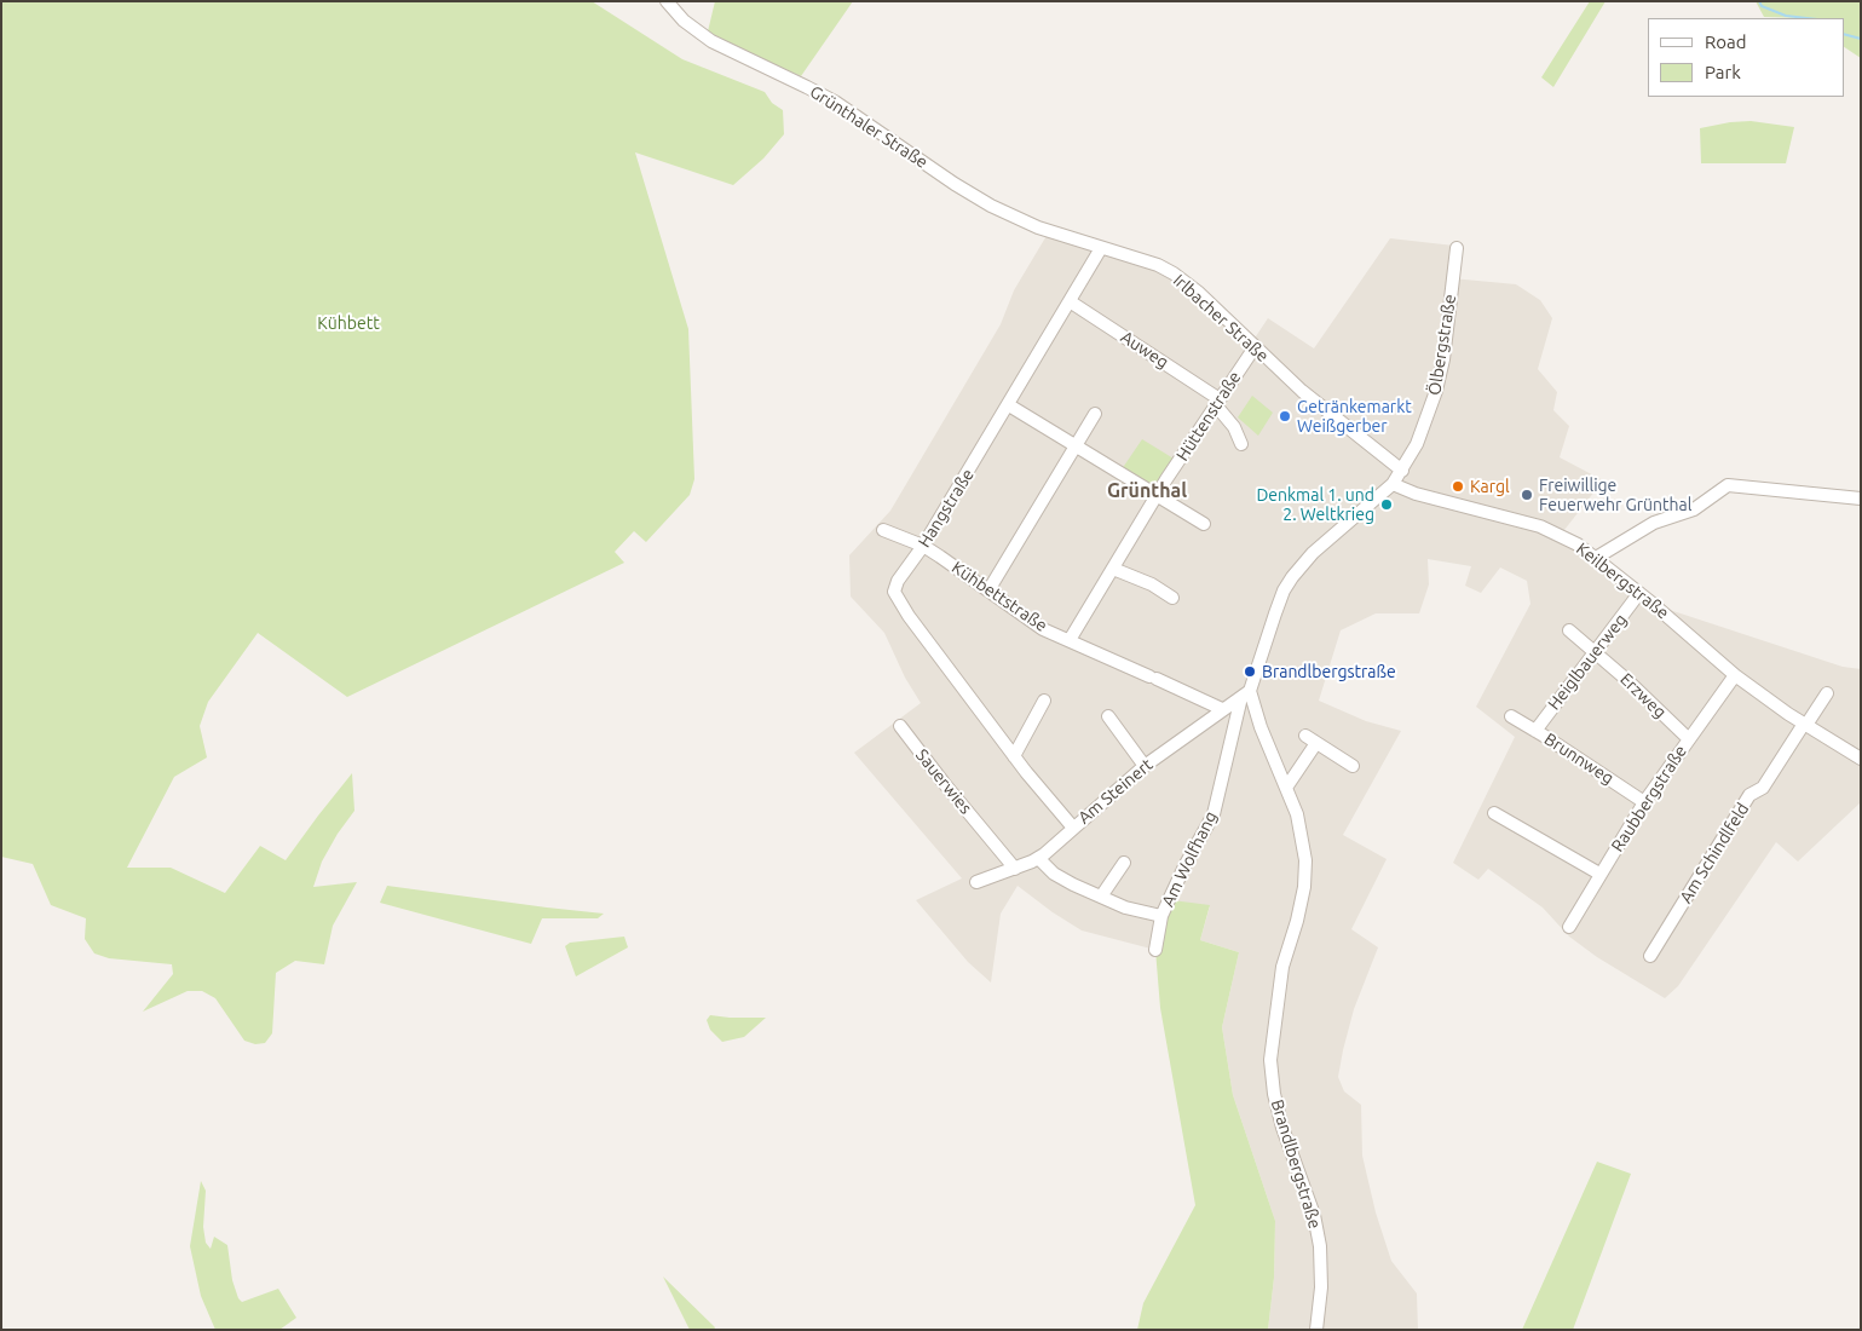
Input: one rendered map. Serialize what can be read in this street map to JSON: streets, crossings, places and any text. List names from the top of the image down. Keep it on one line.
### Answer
{"streets":{"street":["Grünthaler Straße","Irlbacher Straße","Ölbergstraße","Auweg","Hüttenstraße","Hangstraße","Keilbergstraße","Kühbettstraße","Heiglbauerweg","Erzweg","Brunnweg","Sauerwies","Am Steinert","Raubbergstraße","Am Schindlfeld","Am Wolfhang","Brandlbergstraße"]},"crossings":[["Grünthaler Straße","Irlbacher Straße"],["Irlbacher Straße","Ölbergstraße"],["Irlbacher Straße","Hüttenstraße"],["Irlbacher Straße","Hangstraße"],["Auweg","Hüttenstraße"],["Auweg","Hangstraße"],["Hüttenstraße","Kühbettstraße"],["Hangstraße","Kühbettstraße"],["Hangstraße","Am Steinert"],["Keilbergstraße","Heiglbauerweg"],["Keilbergstraße","Raubbergstraße"],["Keilbergstraße","Am Schindlfeld"],["Kühbettstraße","Am Steinert"],["Heiglbauerweg","Erzweg"],["Heiglbauerweg","Brunnweg"],["Erzweg","Raubbergstraße"],["Brunnweg","Raubbergstraße"],["Sauerwies","Am Steinert"],["Am Steinert","Am Wolfhang"],["Am Steinert","Brandlbergstraße"],["Am Wolfhang","Brandlbergstraße"]],"districts":["Grünthal"],"parks":["Kühbett"],"places":["Getränkemarkt Weißgerber","Kargl","Freiwillige Feuerwehr Grünthal","Denkmal 1. und 2. Weltkrieg","Brandlbergstraße"],"legend":["Road","Park"]}
